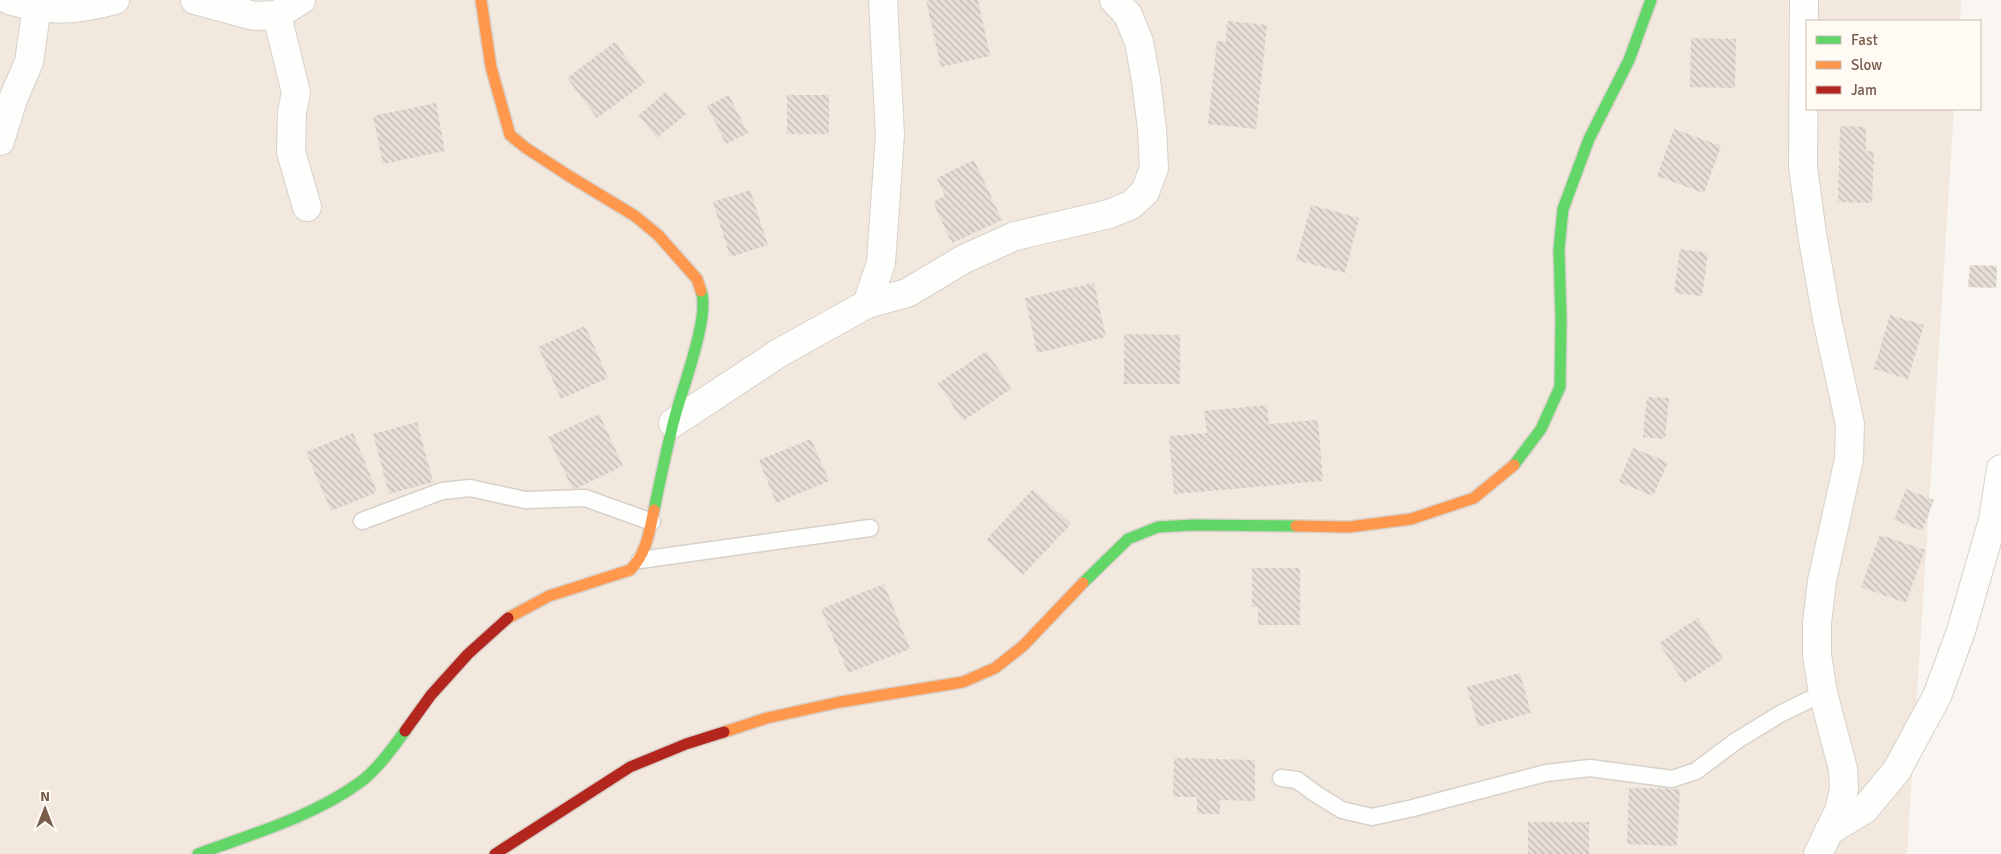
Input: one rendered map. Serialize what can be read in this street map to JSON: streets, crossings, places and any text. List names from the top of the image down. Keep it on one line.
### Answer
{"legend":["Fast","Slow","Jam"],"north":"top"}
